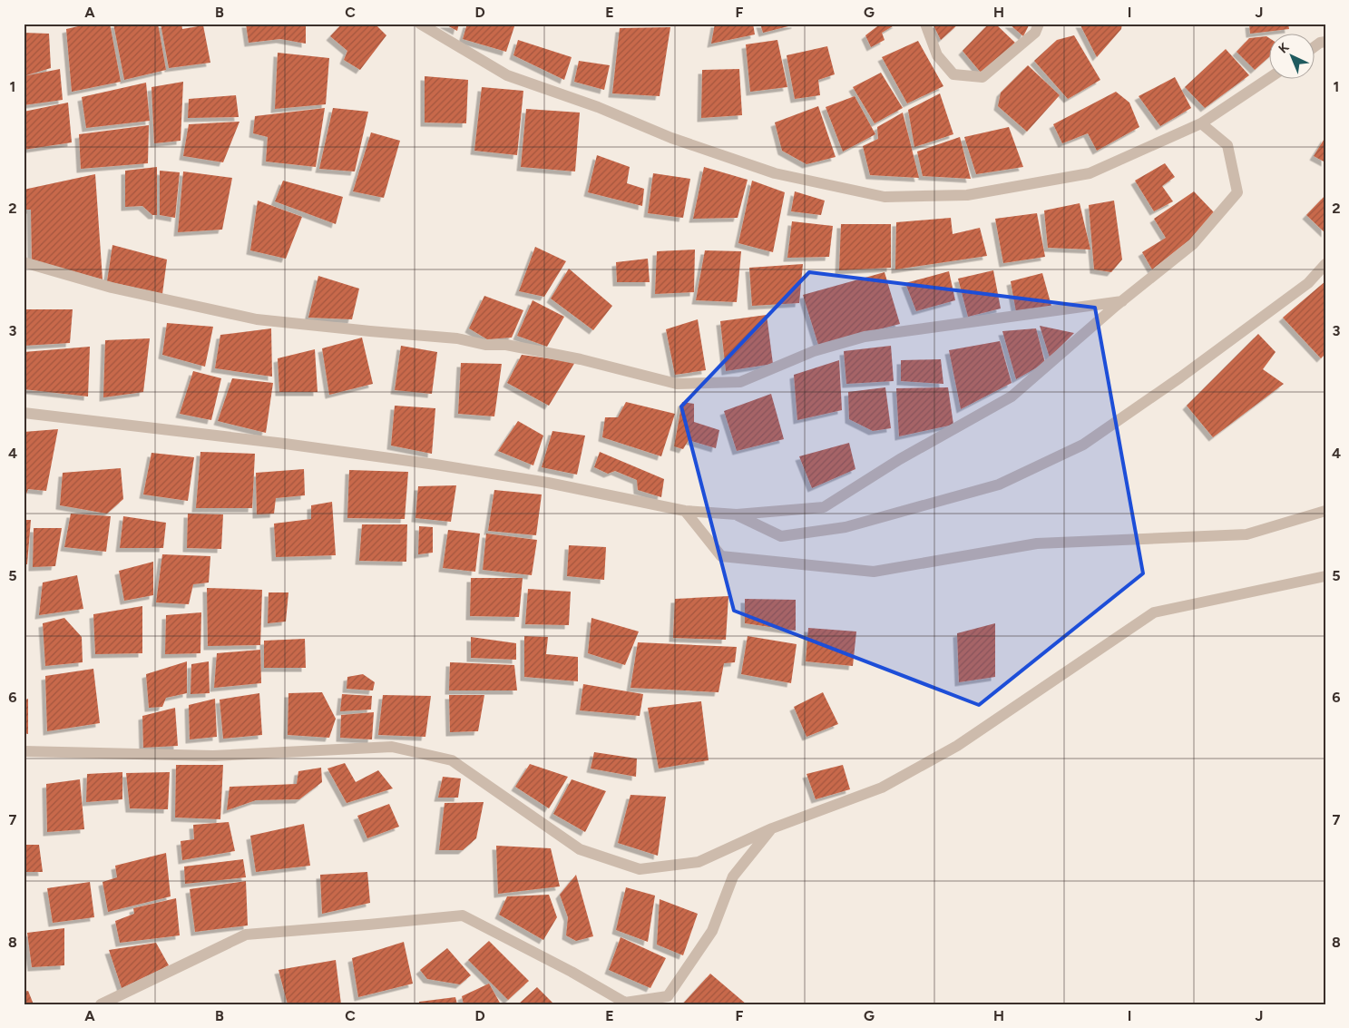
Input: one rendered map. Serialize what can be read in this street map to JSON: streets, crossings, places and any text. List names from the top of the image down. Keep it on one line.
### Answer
{"north":"top left","grid":{"columns":["A","B","C","D","E","F","G","H","I","J"],"rows":["1","2","3","4","5","6","7","8"]}}
